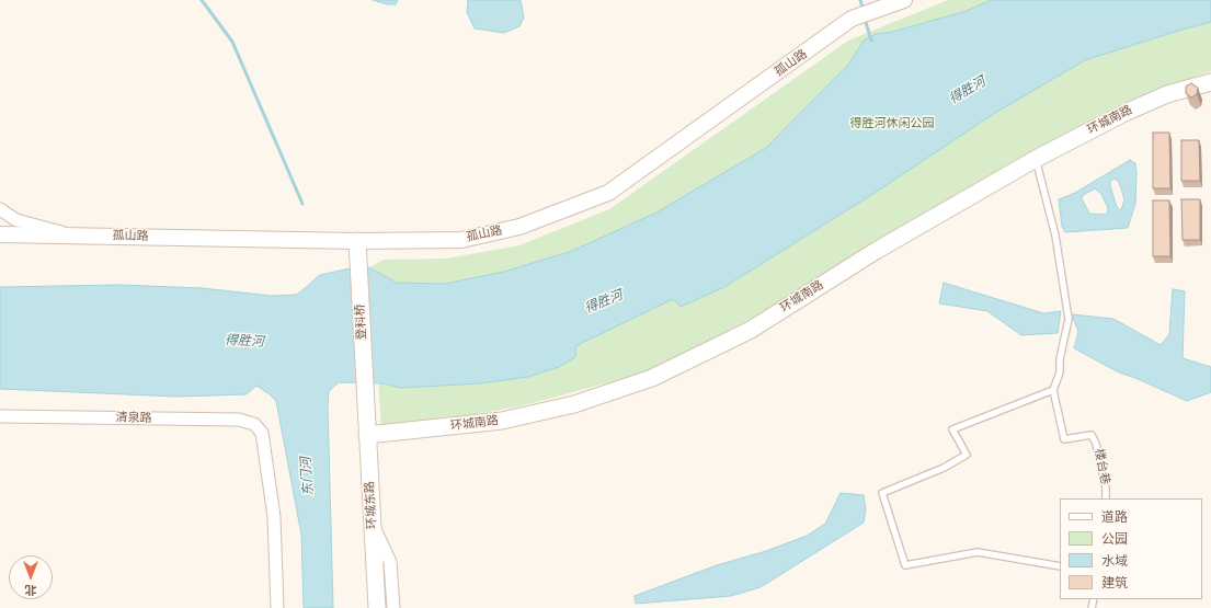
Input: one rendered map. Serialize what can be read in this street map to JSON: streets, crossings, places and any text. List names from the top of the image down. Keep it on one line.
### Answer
{"streets":{"main road":["环城南路","登科桥","环城东路"],"street":["孤山路","清泉路"],"lane":["楼台巷"]},"crossings":[["孤山路","登科桥"],["环城南路","环城东路"],["登科桥","环城东路"]],"water":["得胜河","东门河"],"parks":["得胜河休闲公园"],"legend":["道路","公园","水域","建筑"],"north":"bottom"}
